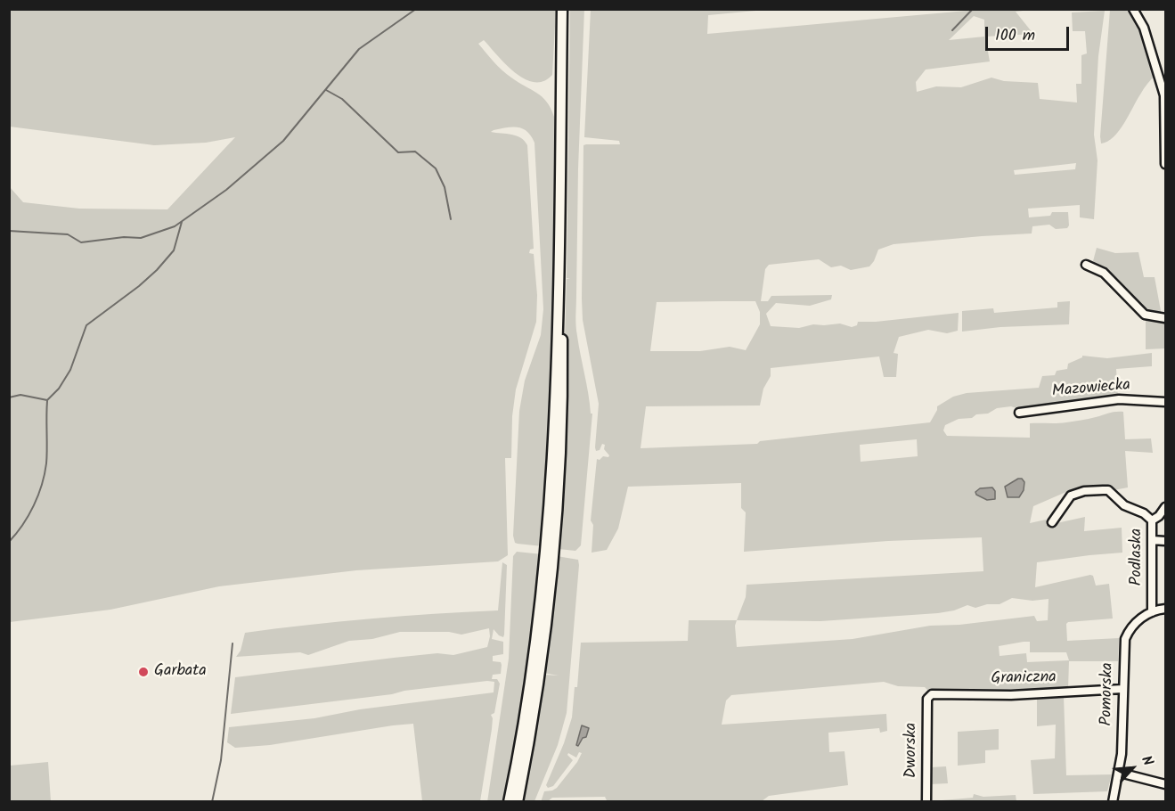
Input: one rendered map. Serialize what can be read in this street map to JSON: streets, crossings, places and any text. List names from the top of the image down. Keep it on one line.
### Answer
{"streets":{"street":["Mazowiecka","Podlaska","Graniczna","Pomorska","Dworska"]},"crossings":[["Podlaska","Pomorska"],["Graniczna","Pomorska"],["Graniczna","Dworska"]],"places":["Garbata"],"scale_bar":"100 m","north":"top right"}
